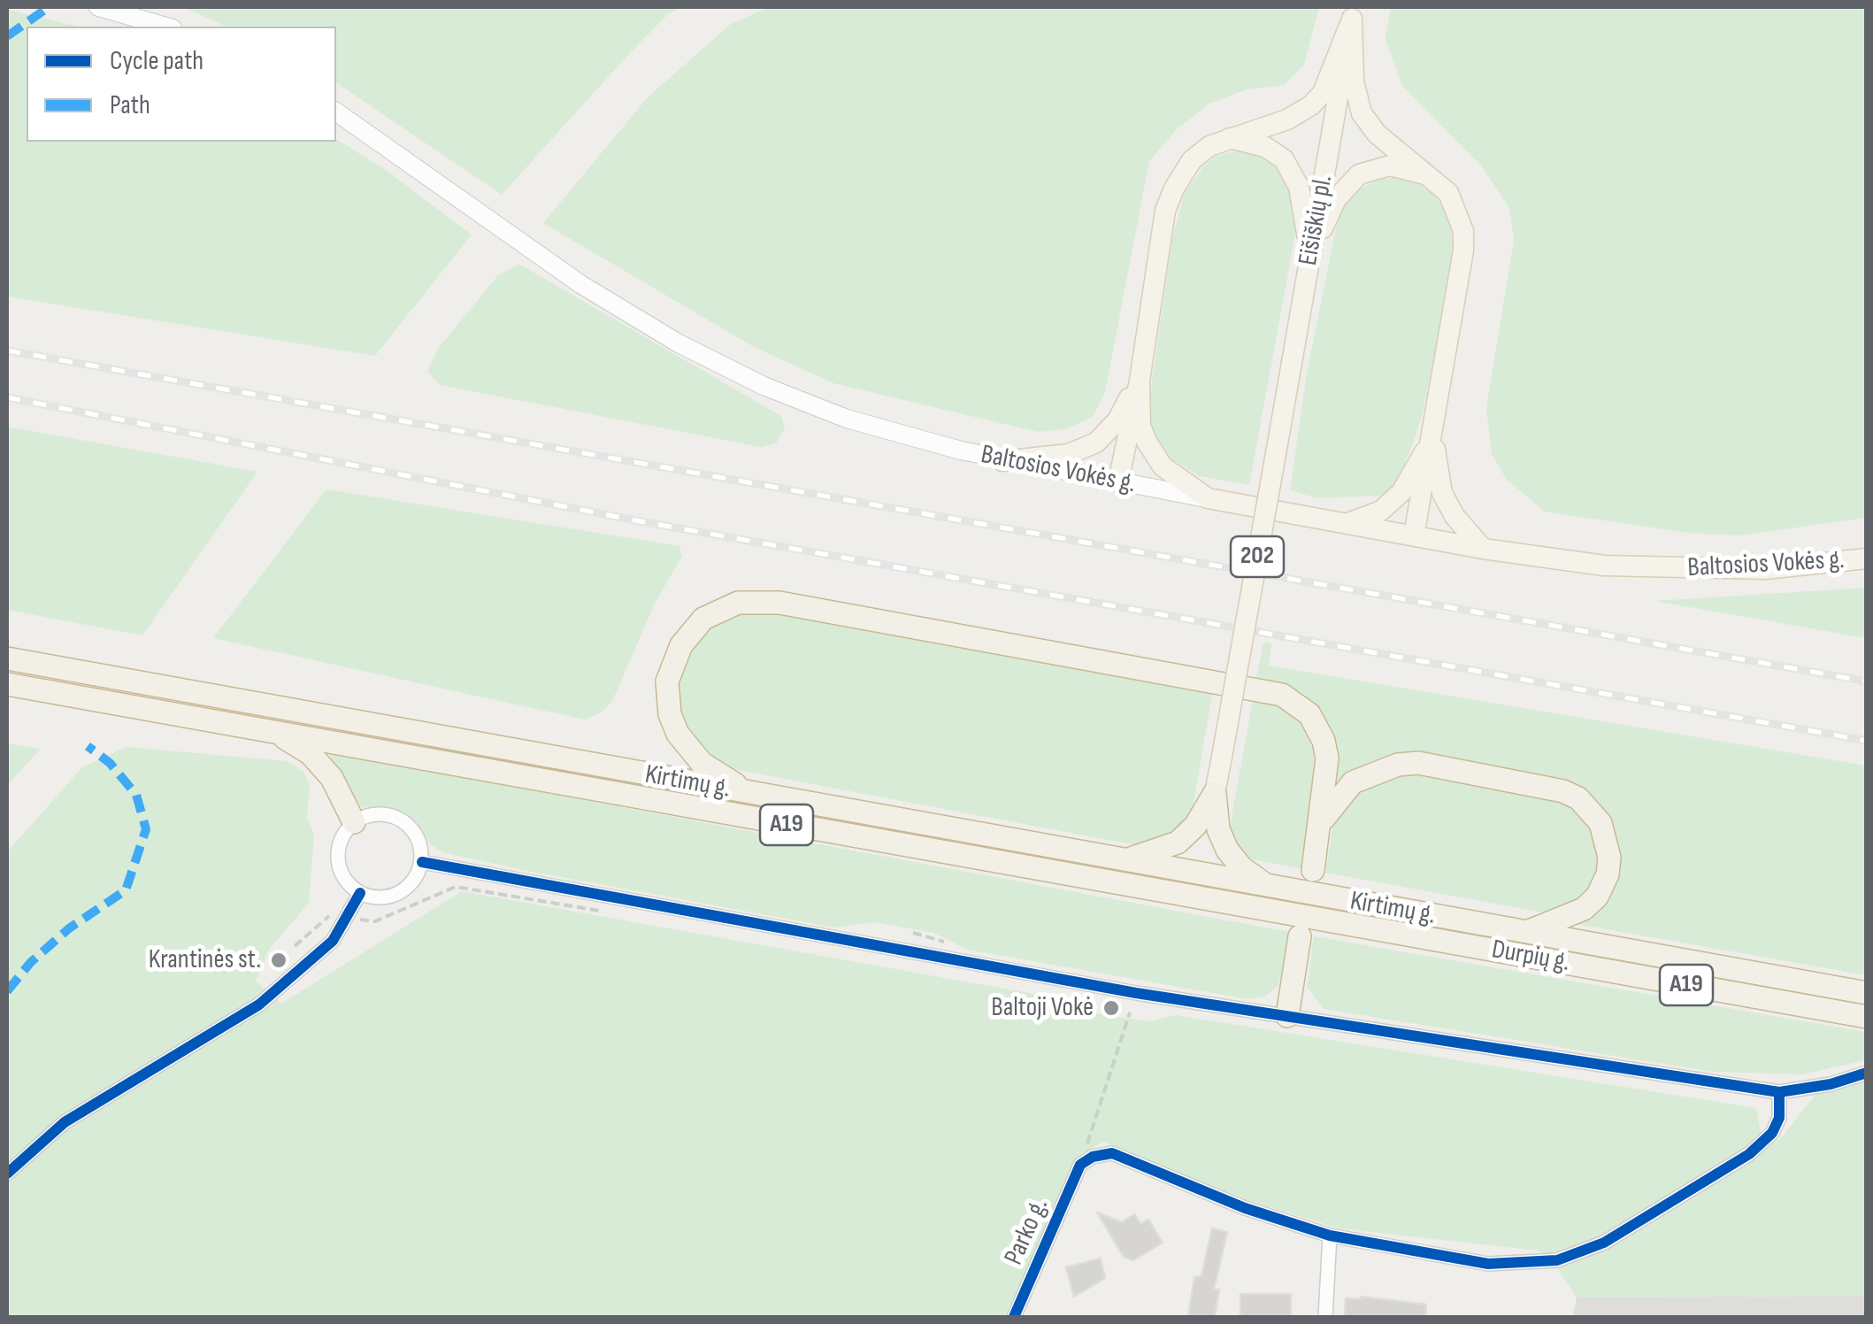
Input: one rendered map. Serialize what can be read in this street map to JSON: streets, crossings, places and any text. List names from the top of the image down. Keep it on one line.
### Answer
{"streets":{"highway":["Kirtimų g.","A19","Durpių g."],"main road":["Eišiškių pl.","Baltosios Vokės g.","202"],"street":["Parko g."]},"crossings":[["Kirtimų g.","Durpių g."]],"places":["Krantinės st.","Baltoji Vokė"],"legend":["Cycle path","Path"]}
